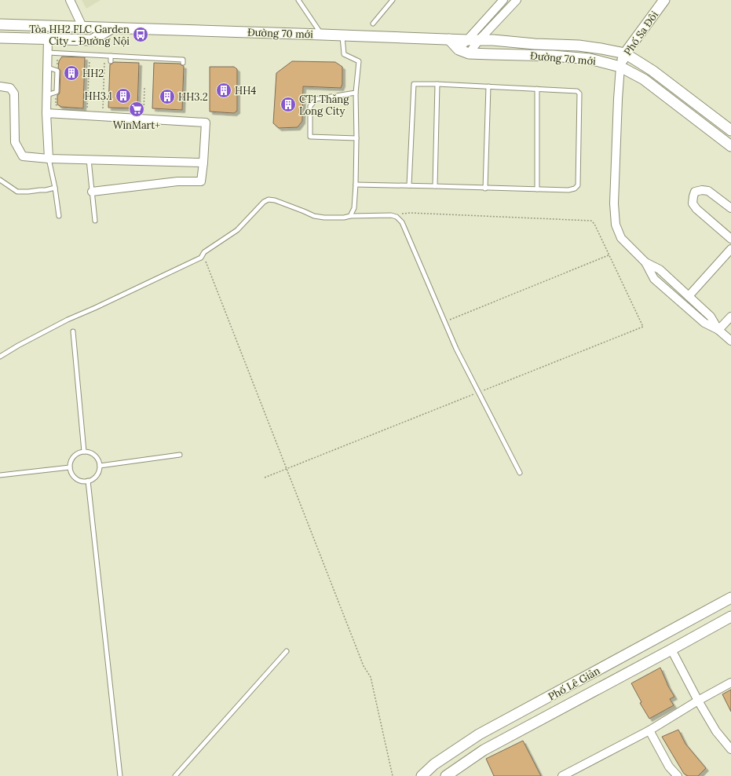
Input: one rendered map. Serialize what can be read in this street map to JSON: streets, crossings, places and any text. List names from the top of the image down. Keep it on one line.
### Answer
{"streets":{"street":["Đường 70 mới","Phố Sa Đôi","Phố Lê Giản"]},"crossings":[["Đường 70 mới","Phố Sa Đôi"]],"places":{"bus stop":["Tòa HH2 FLC Garden City - Đường Nội"],"building":["HH2","HH4","HH3.1","HH3.2","CT1 Thăng Long City"],"supermarket":["WinMart+"]}}
